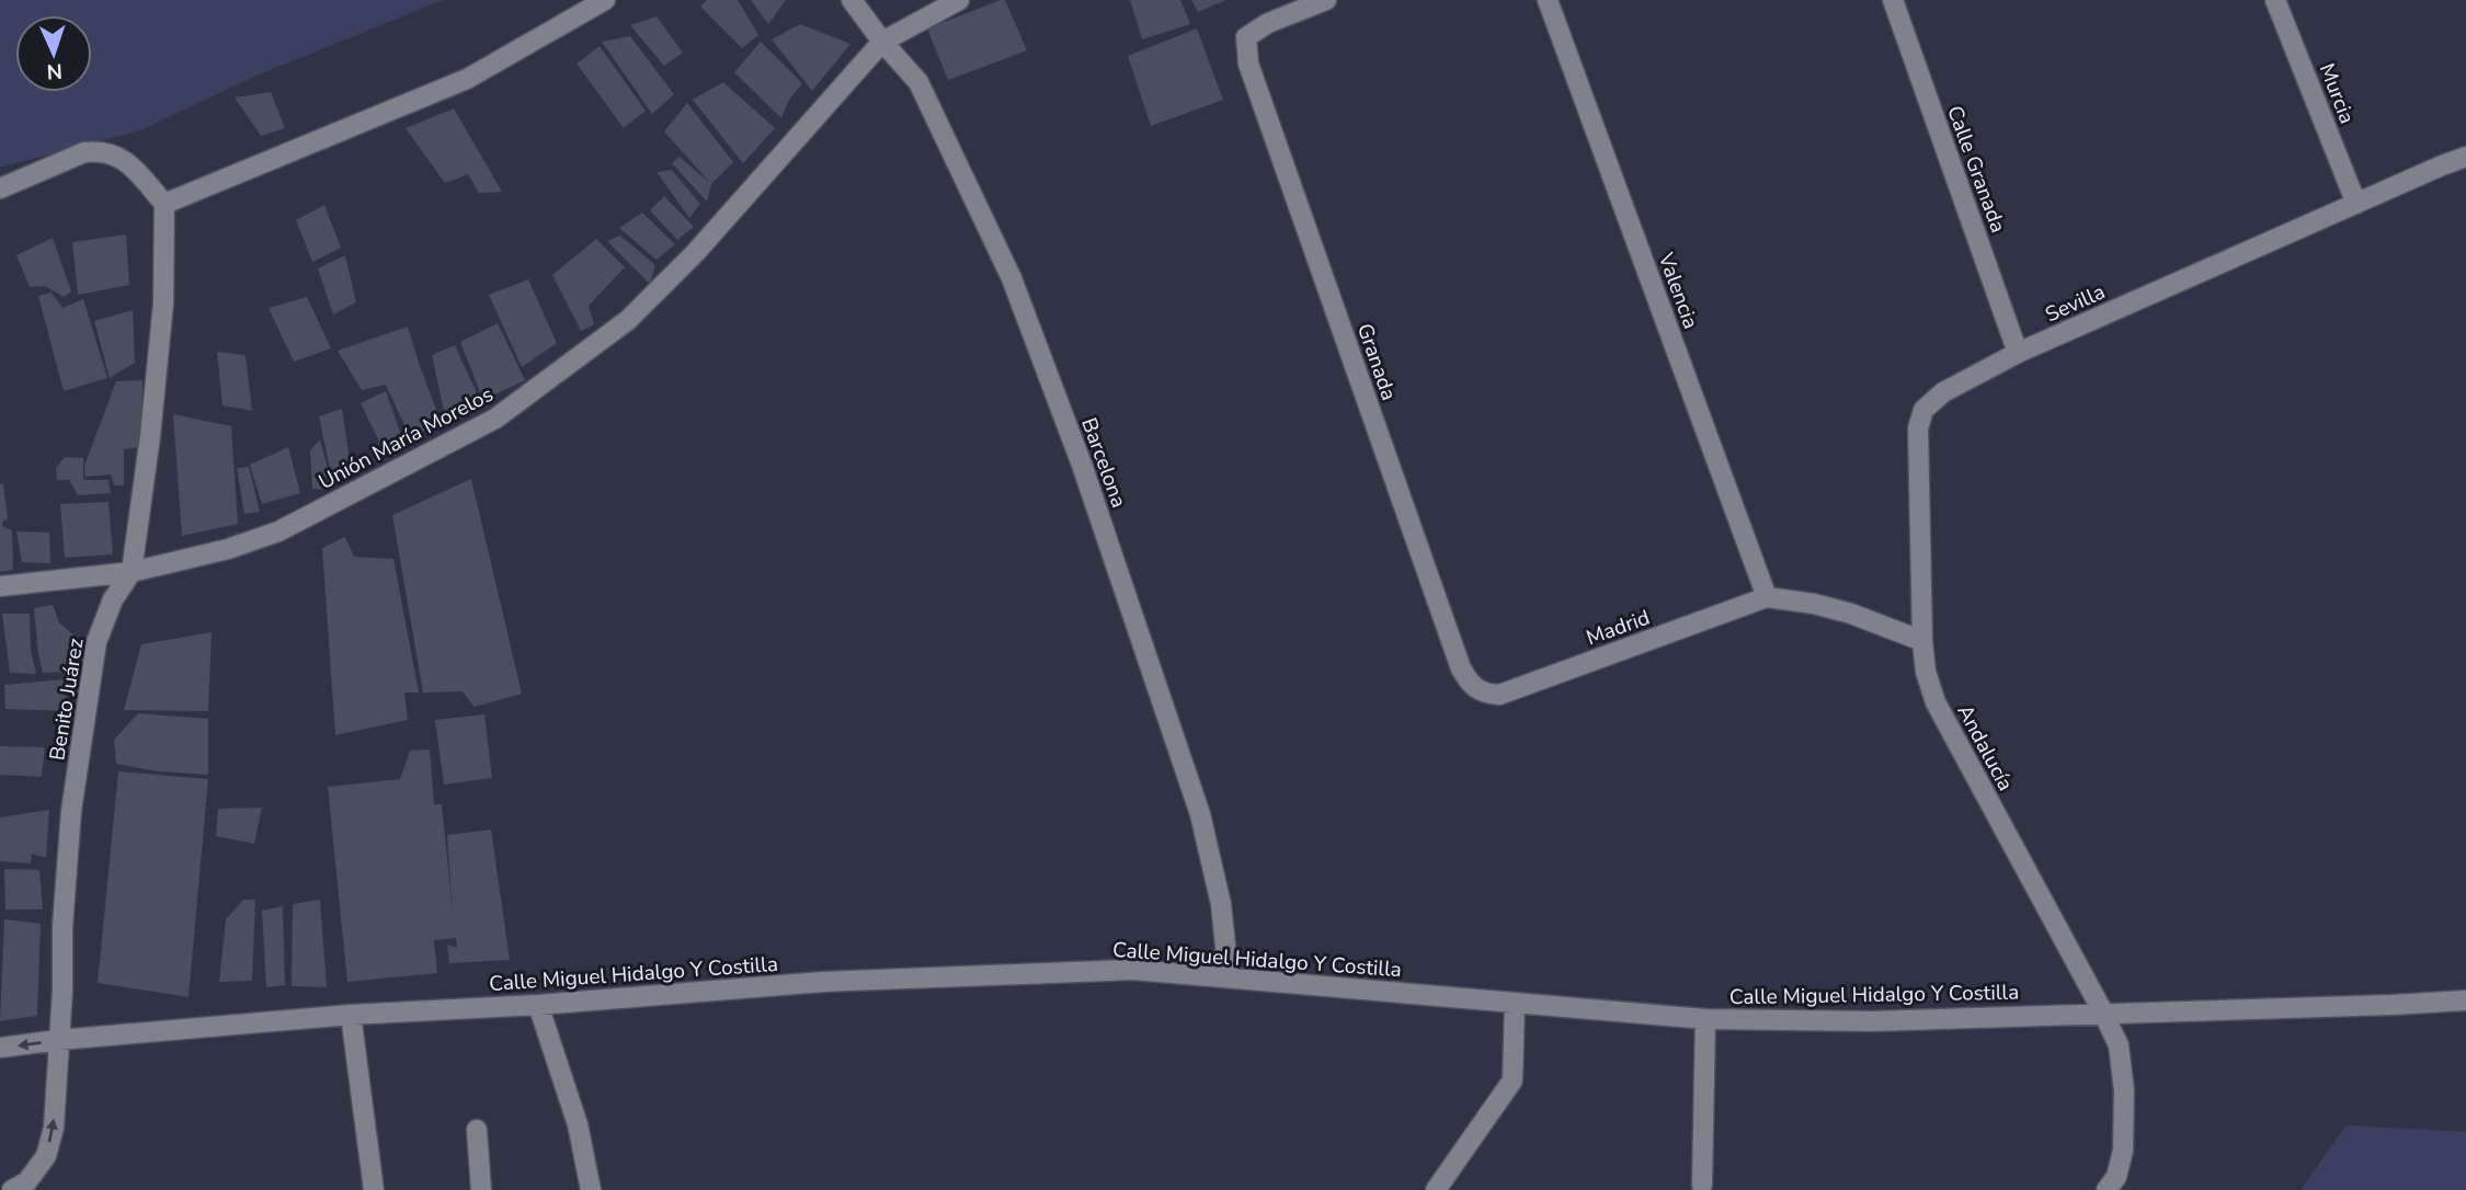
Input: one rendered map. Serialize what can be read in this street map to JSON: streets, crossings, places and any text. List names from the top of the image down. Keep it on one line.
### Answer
{"streets":{"street":["Murcia","Calle Granada","Valencia","Sevilla","Granada","Unión María Morelos","Barcelona","Madrid","Benito Juárez","Andalucía","Calle Miguel Hidalgo Y Costilla"]},"crossings":[["Murcia","Sevilla"],["Calle Granada","Sevilla"],["Valencia","Madrid"],["Sevilla","Andalucía"],["Granada","Madrid"],["Unión María Morelos","Barcelona"],["Unión María Morelos","Benito Juárez"],["Barcelona","Calle Miguel Hidalgo Y Costilla"],["Benito Juárez","Calle Miguel Hidalgo Y Costilla"],["Andalucía","Calle Miguel Hidalgo Y Costilla"]],"north":"bottom"}
